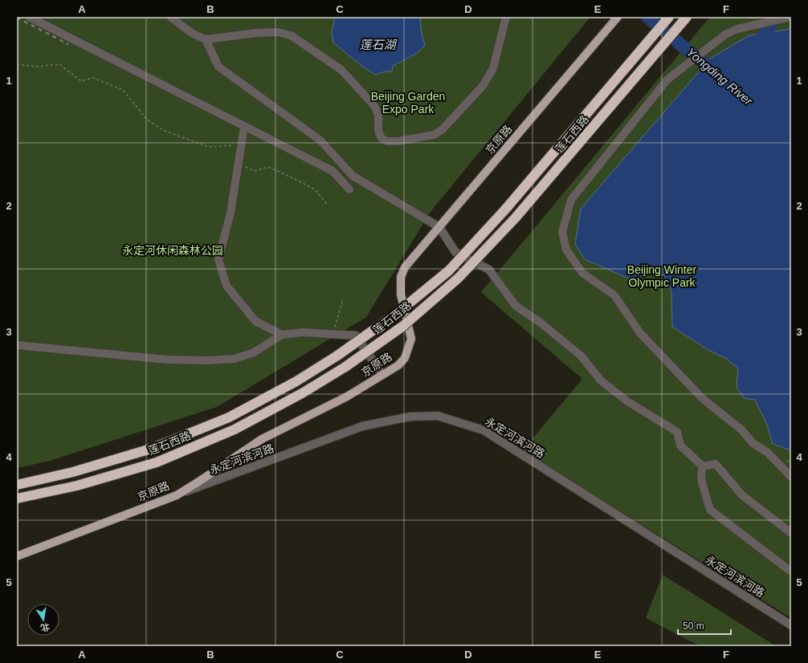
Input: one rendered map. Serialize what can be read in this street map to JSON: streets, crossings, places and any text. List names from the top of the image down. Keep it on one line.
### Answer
{"streets":{"highway":["莲石西路"],"main road":["京原路"],"street":["永定河滨河路"]},"crossings":[["京原路","永定河滨河路"]],"water":["莲石湖","Yongding River"],"parks":["Beijing Garden Expo Park","永定河休闲森林公园","Beijing Winter Olympic Park"],"scale_bar":"50 m","north":"bottom","grid":{"columns":["A","B","C","D","E","F"],"rows":["1","2","3","4","5"]}}
